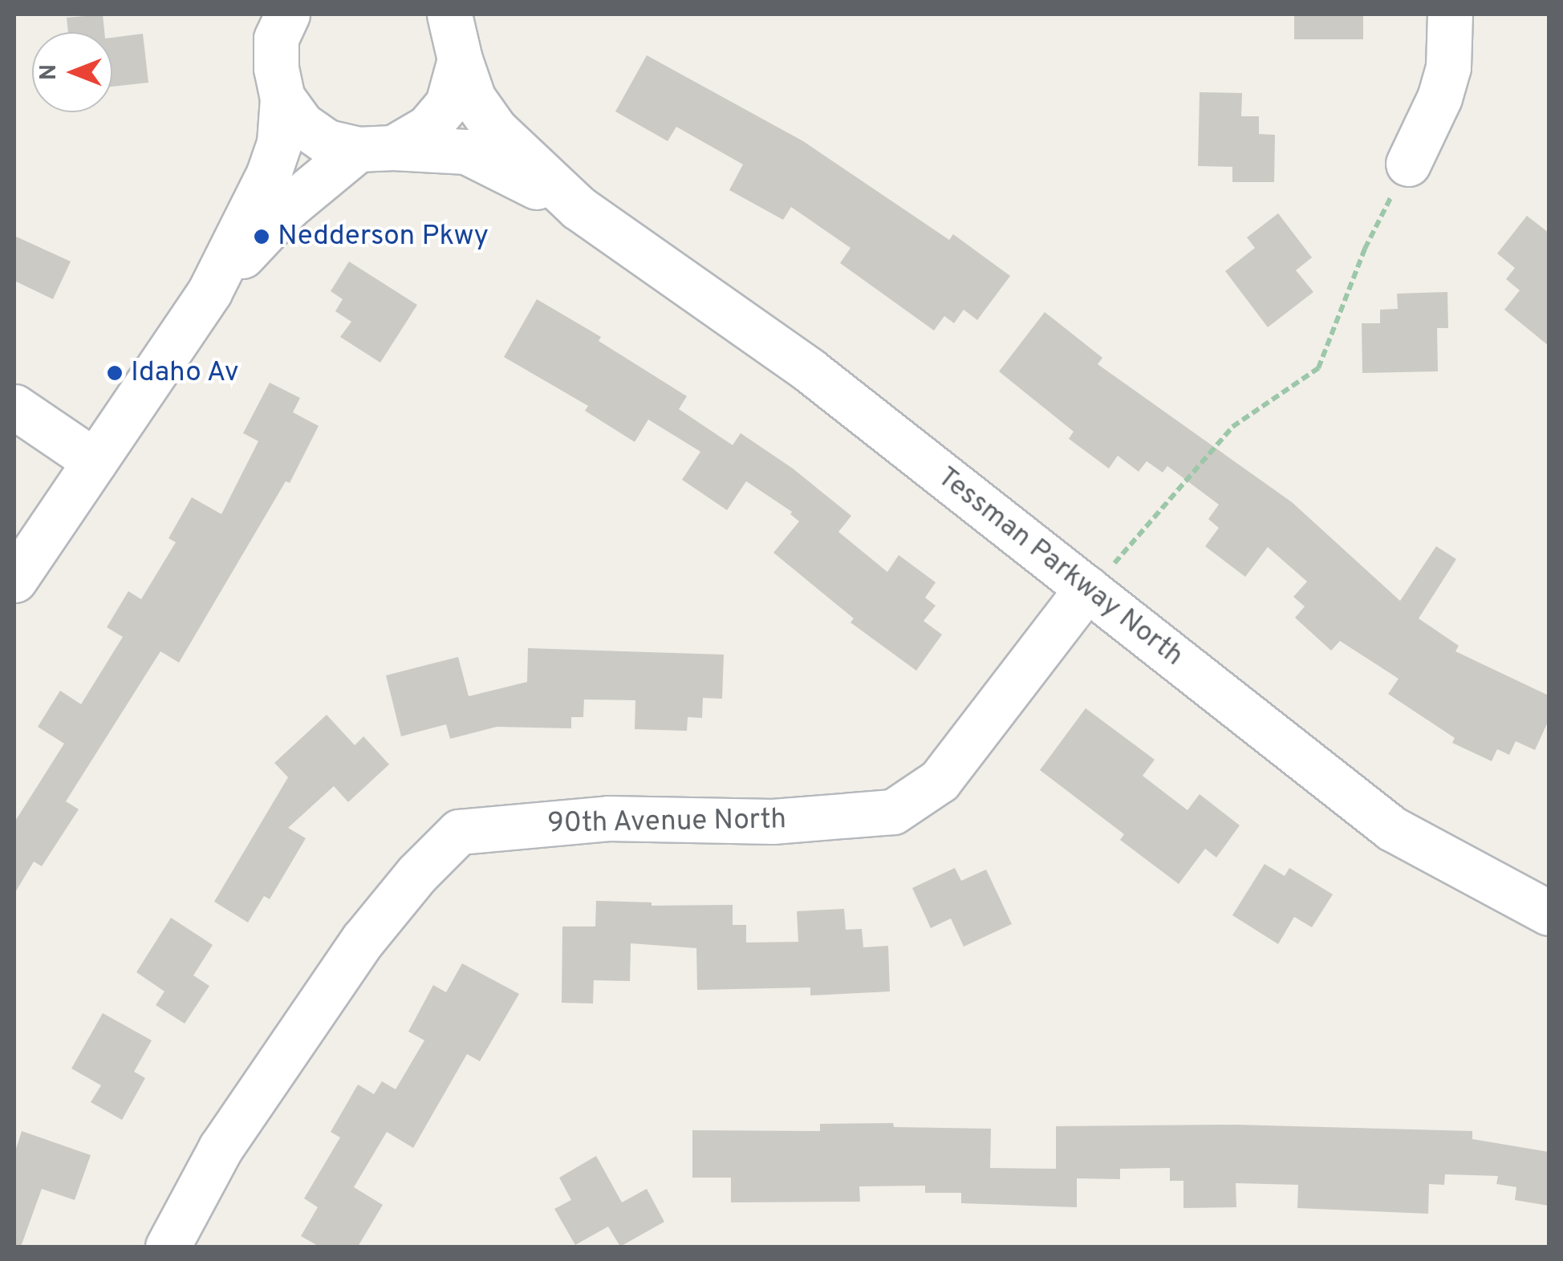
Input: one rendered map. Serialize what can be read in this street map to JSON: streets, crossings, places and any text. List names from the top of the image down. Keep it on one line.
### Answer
{"streets":{"street":["Tessman Parkway North","90th Avenue North"]},"crossings":[["Tessman Parkway North","90th Avenue North"]],"places":["Nedderson Pkwy","Idaho Av"],"north":"left"}
